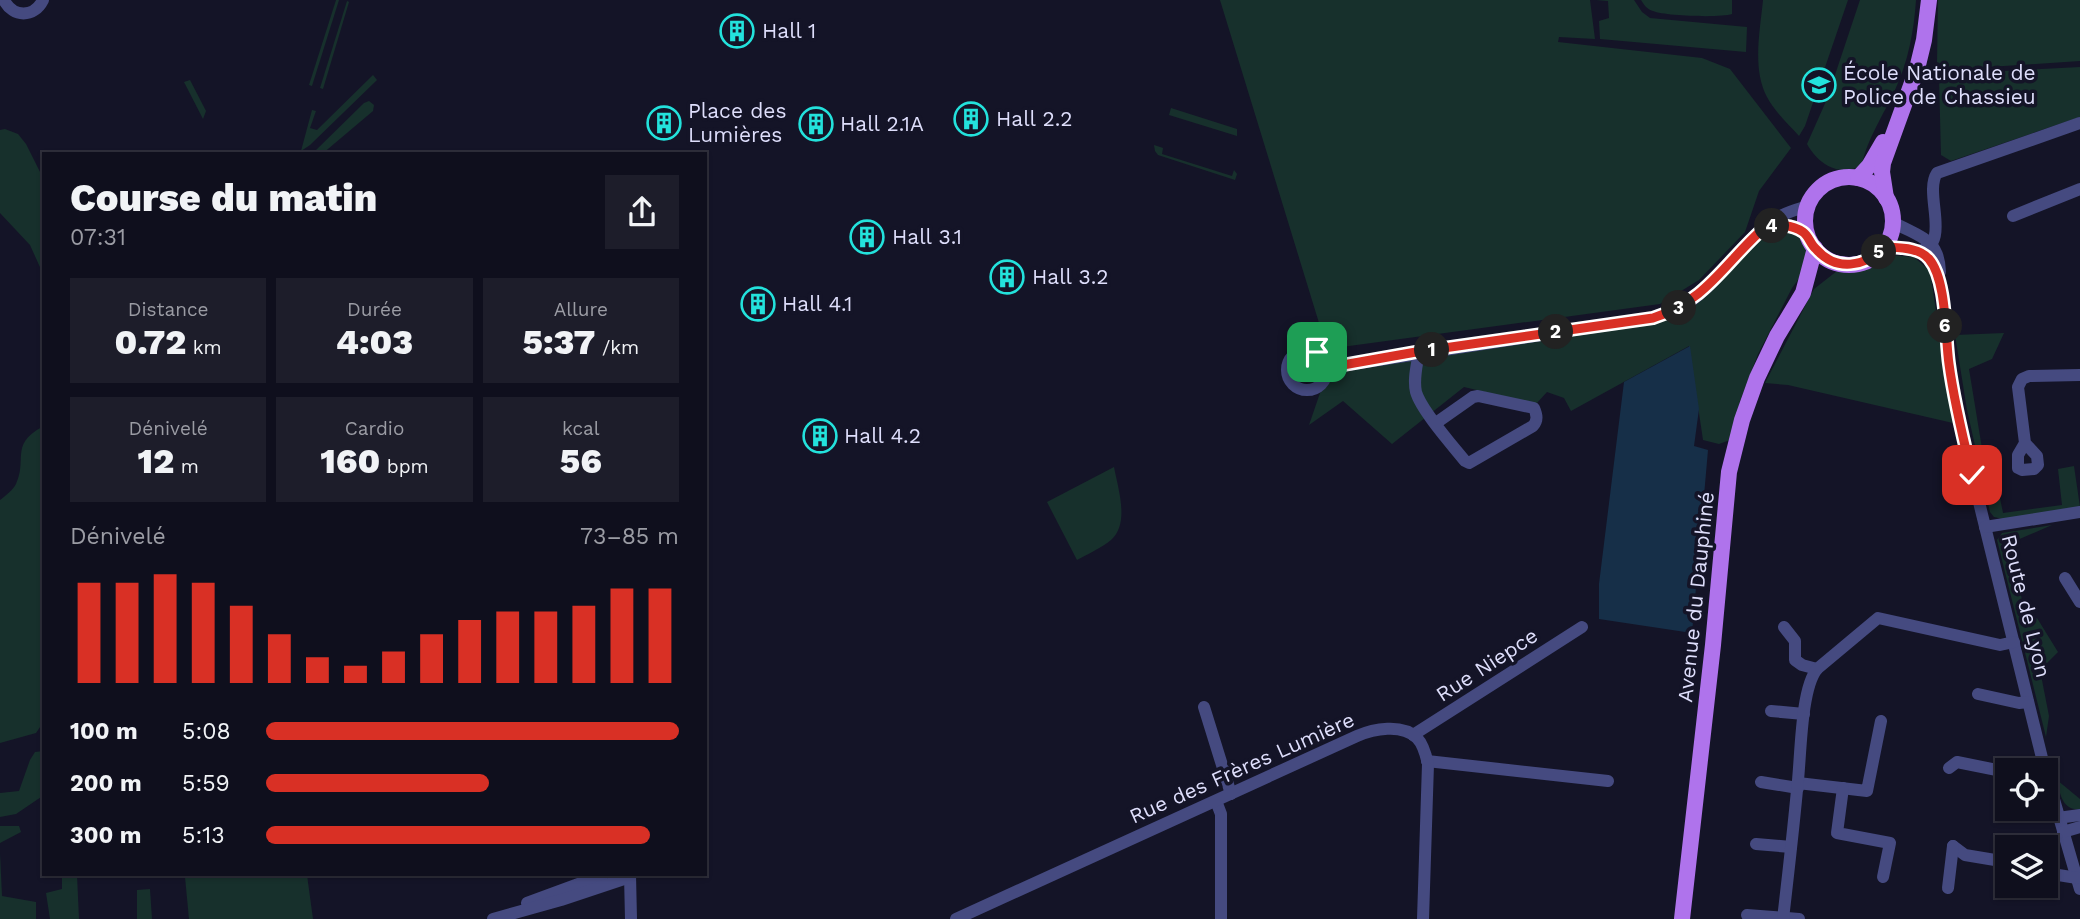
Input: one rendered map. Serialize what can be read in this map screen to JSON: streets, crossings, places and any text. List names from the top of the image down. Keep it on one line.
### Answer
{"streets":{"main road":["Avenue du Dauphiné"],"street":["Route de Lyon","Rue Niepce","Rue des Frères Lumière"]},"crossings":[["Rue Niepce","Rue des Frères Lumière"]],"places":{"building":["Hall 1","Hall 2.2","Place des Lumières","Hall 2.1A","Hall 3.1","Hall 3.2","Hall 4.1","Hall 4.2"],"school or university":["École Nationale de Police de Chassieu"]},"page":{"heading":["Course du matin","07:31"],"pins":["4","5","3","6","2","1"],"stats":[["Distance","0.72 km"],["Durée","4:03"],["Allure","5:37 /km"],["Dénivelé","12 m"],["Cardio","160 bpm"],["kcal","56"]],"chart":["Dénivelé","73–85 m"],"list":[{"name":"100 m","note":"5:08"},{"name":"200 m","note":"5:59"},{"name":"300 m","note":"5:13"}]}}
